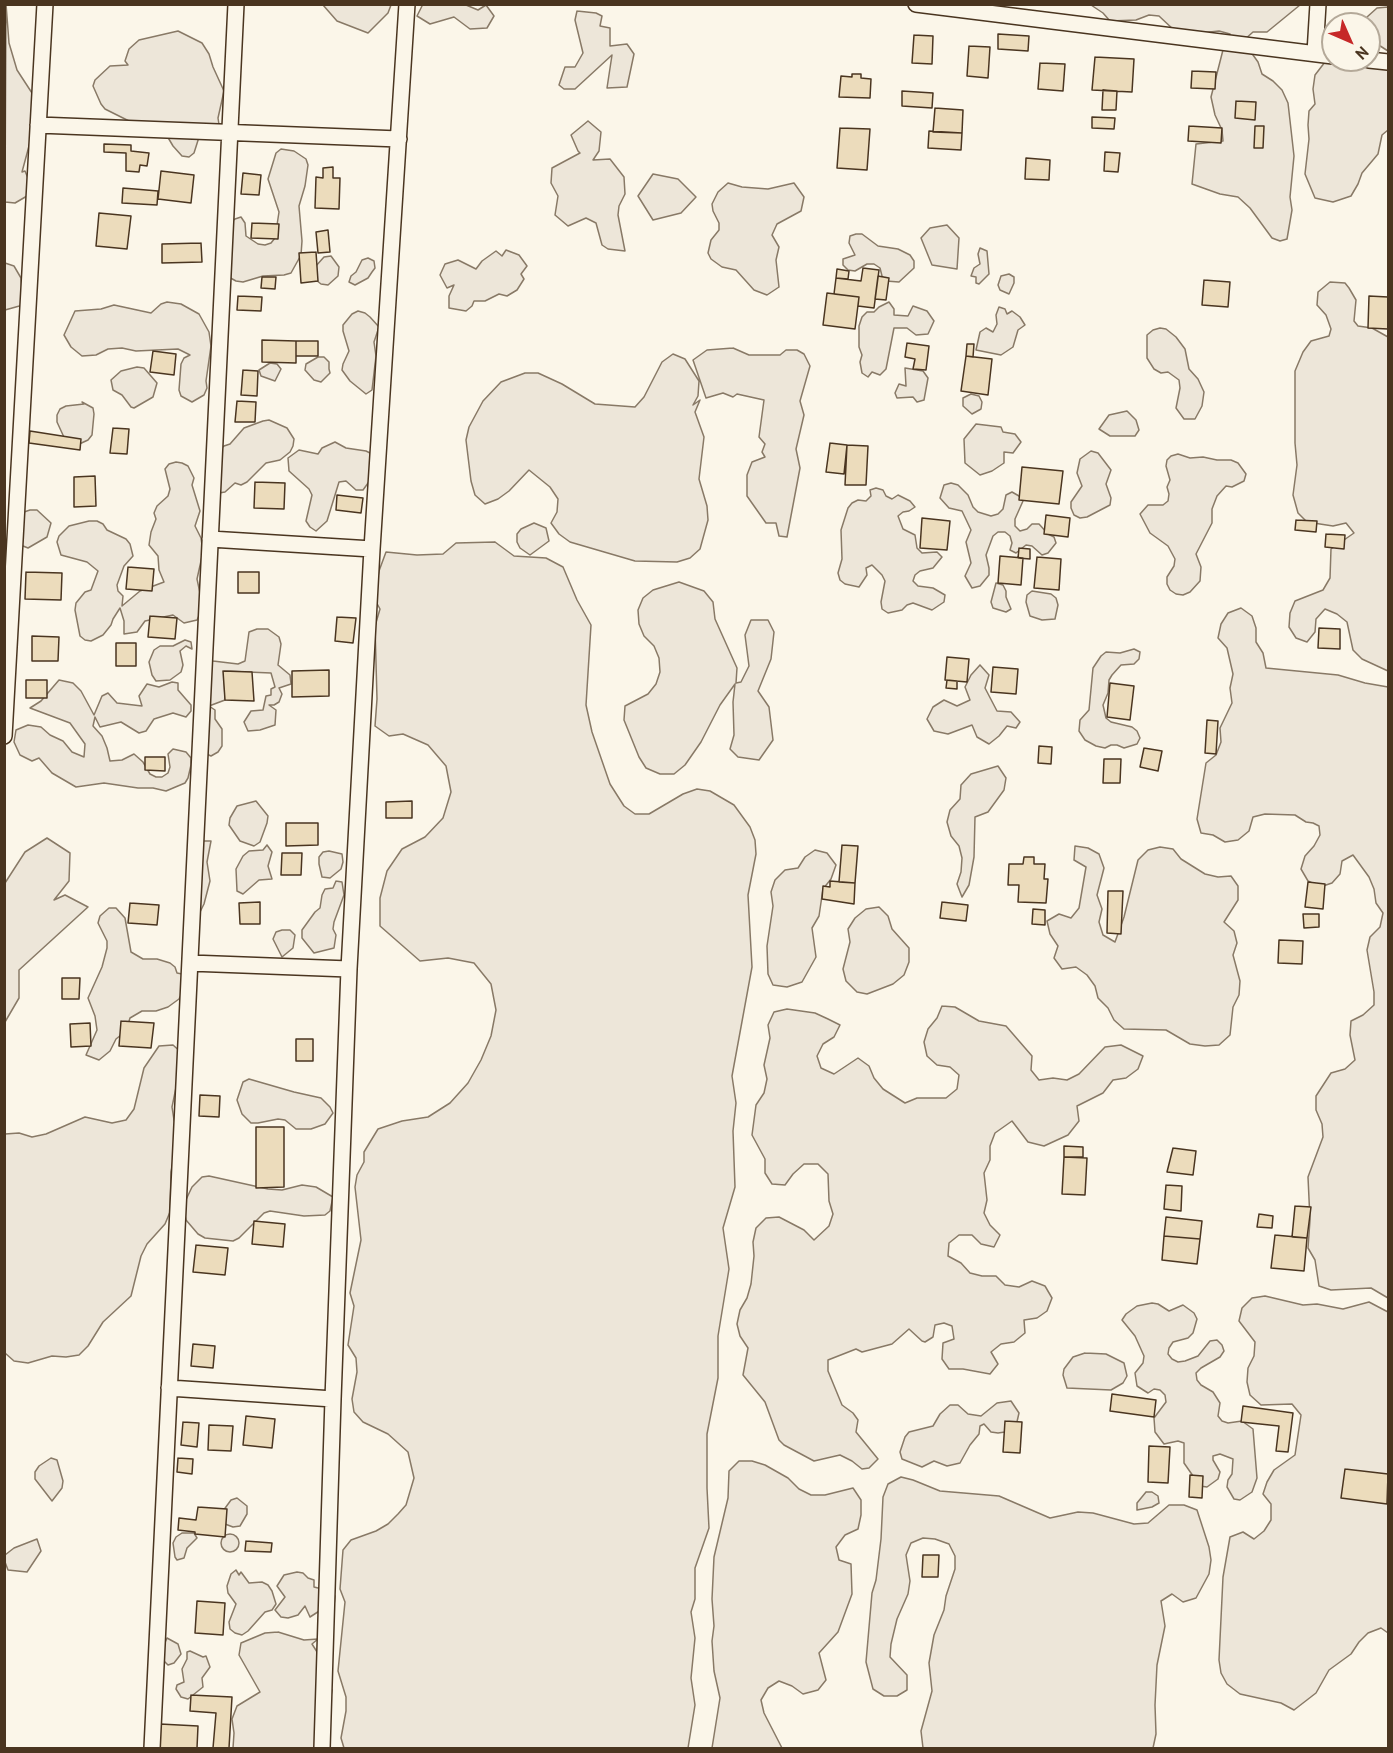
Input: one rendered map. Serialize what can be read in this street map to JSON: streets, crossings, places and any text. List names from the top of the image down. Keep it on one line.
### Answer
{"north":"bottom right"}
